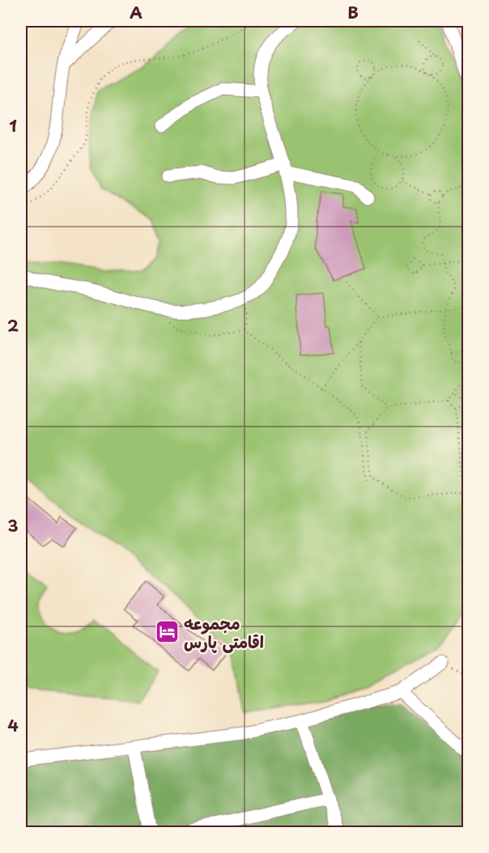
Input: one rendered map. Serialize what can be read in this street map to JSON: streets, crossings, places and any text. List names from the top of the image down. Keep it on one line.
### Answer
{"places":{"hotel":["مجموعه اقامتی پارس"]},"grid":{"columns":["A","B"],"rows":["1","2","3","4"]}}
